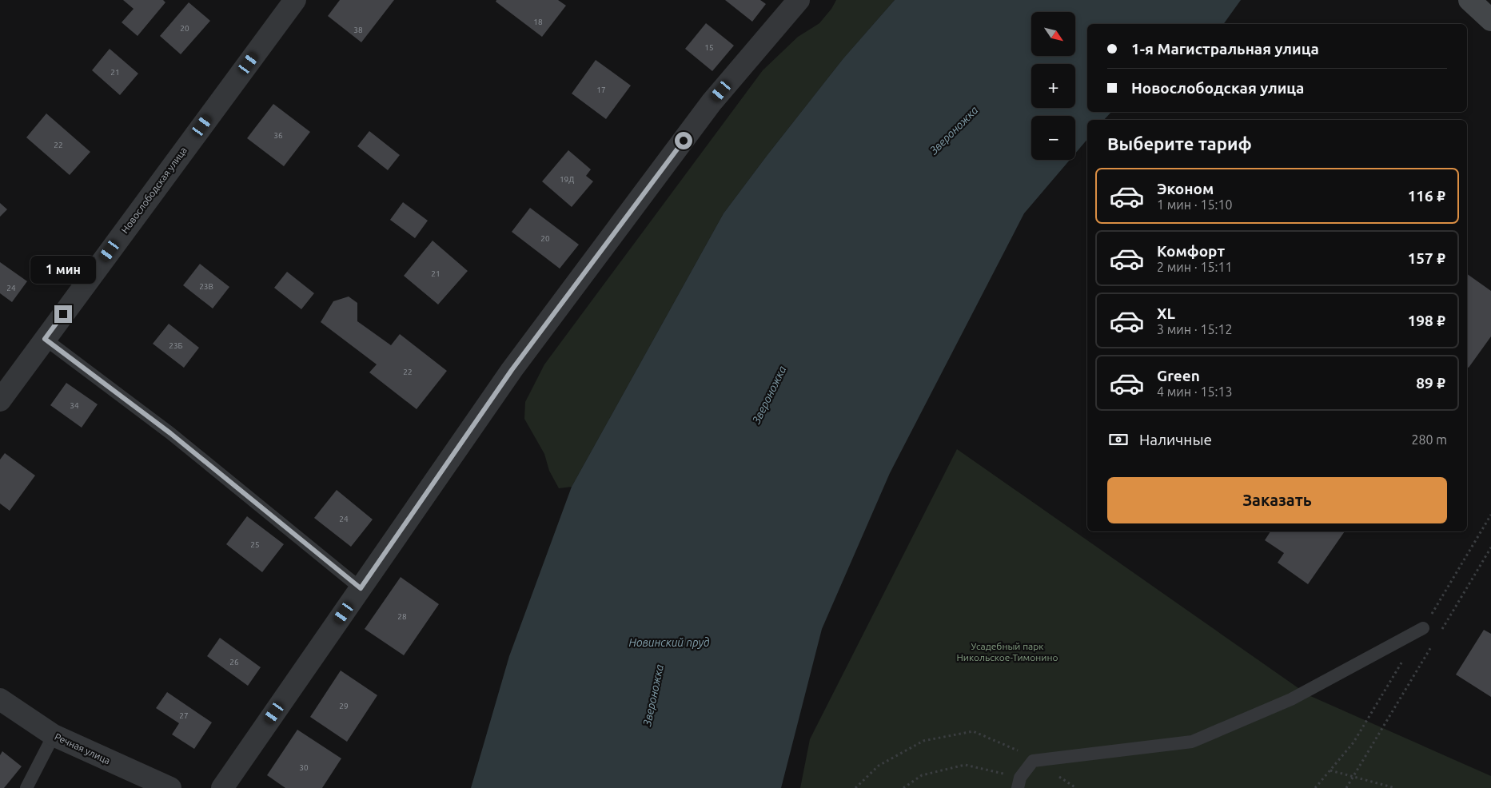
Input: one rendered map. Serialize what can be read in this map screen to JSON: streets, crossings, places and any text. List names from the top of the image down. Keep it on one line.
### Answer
{"streets":{"street":["Новослободская улица","Речная улица"]},"water":["Звероножка","Новинский пруд"],"parks":["Усадебный парк Никольское-Тимонино"],"house_numbers":["18","20","38","15","21","17","36","22","19Д","20","21","23В","24","23Б","22","34","24","25","28","26","29","27","30"],"north":"bottom right","page":{"map_buttons":["+","−"],"banner":["1-я Магистральная улица","Новослободская улица"],"heading":"Выберите тариф","list":[{"name":"Эконом","note":"1 мин · 15:10","value":"116 ₽"},{"name":"Комфорт","note":"2 мин · 15:11","value":"157 ₽"},{"name":"XL","note":"3 мин · 15:12","value":"198 ₽"},{"name":"Green","note":"4 мин · 15:13","value":"89 ₽"}],"bubble":"1 мин","pay":["Наличные","280 m"],"buttons":"Заказать"}}
